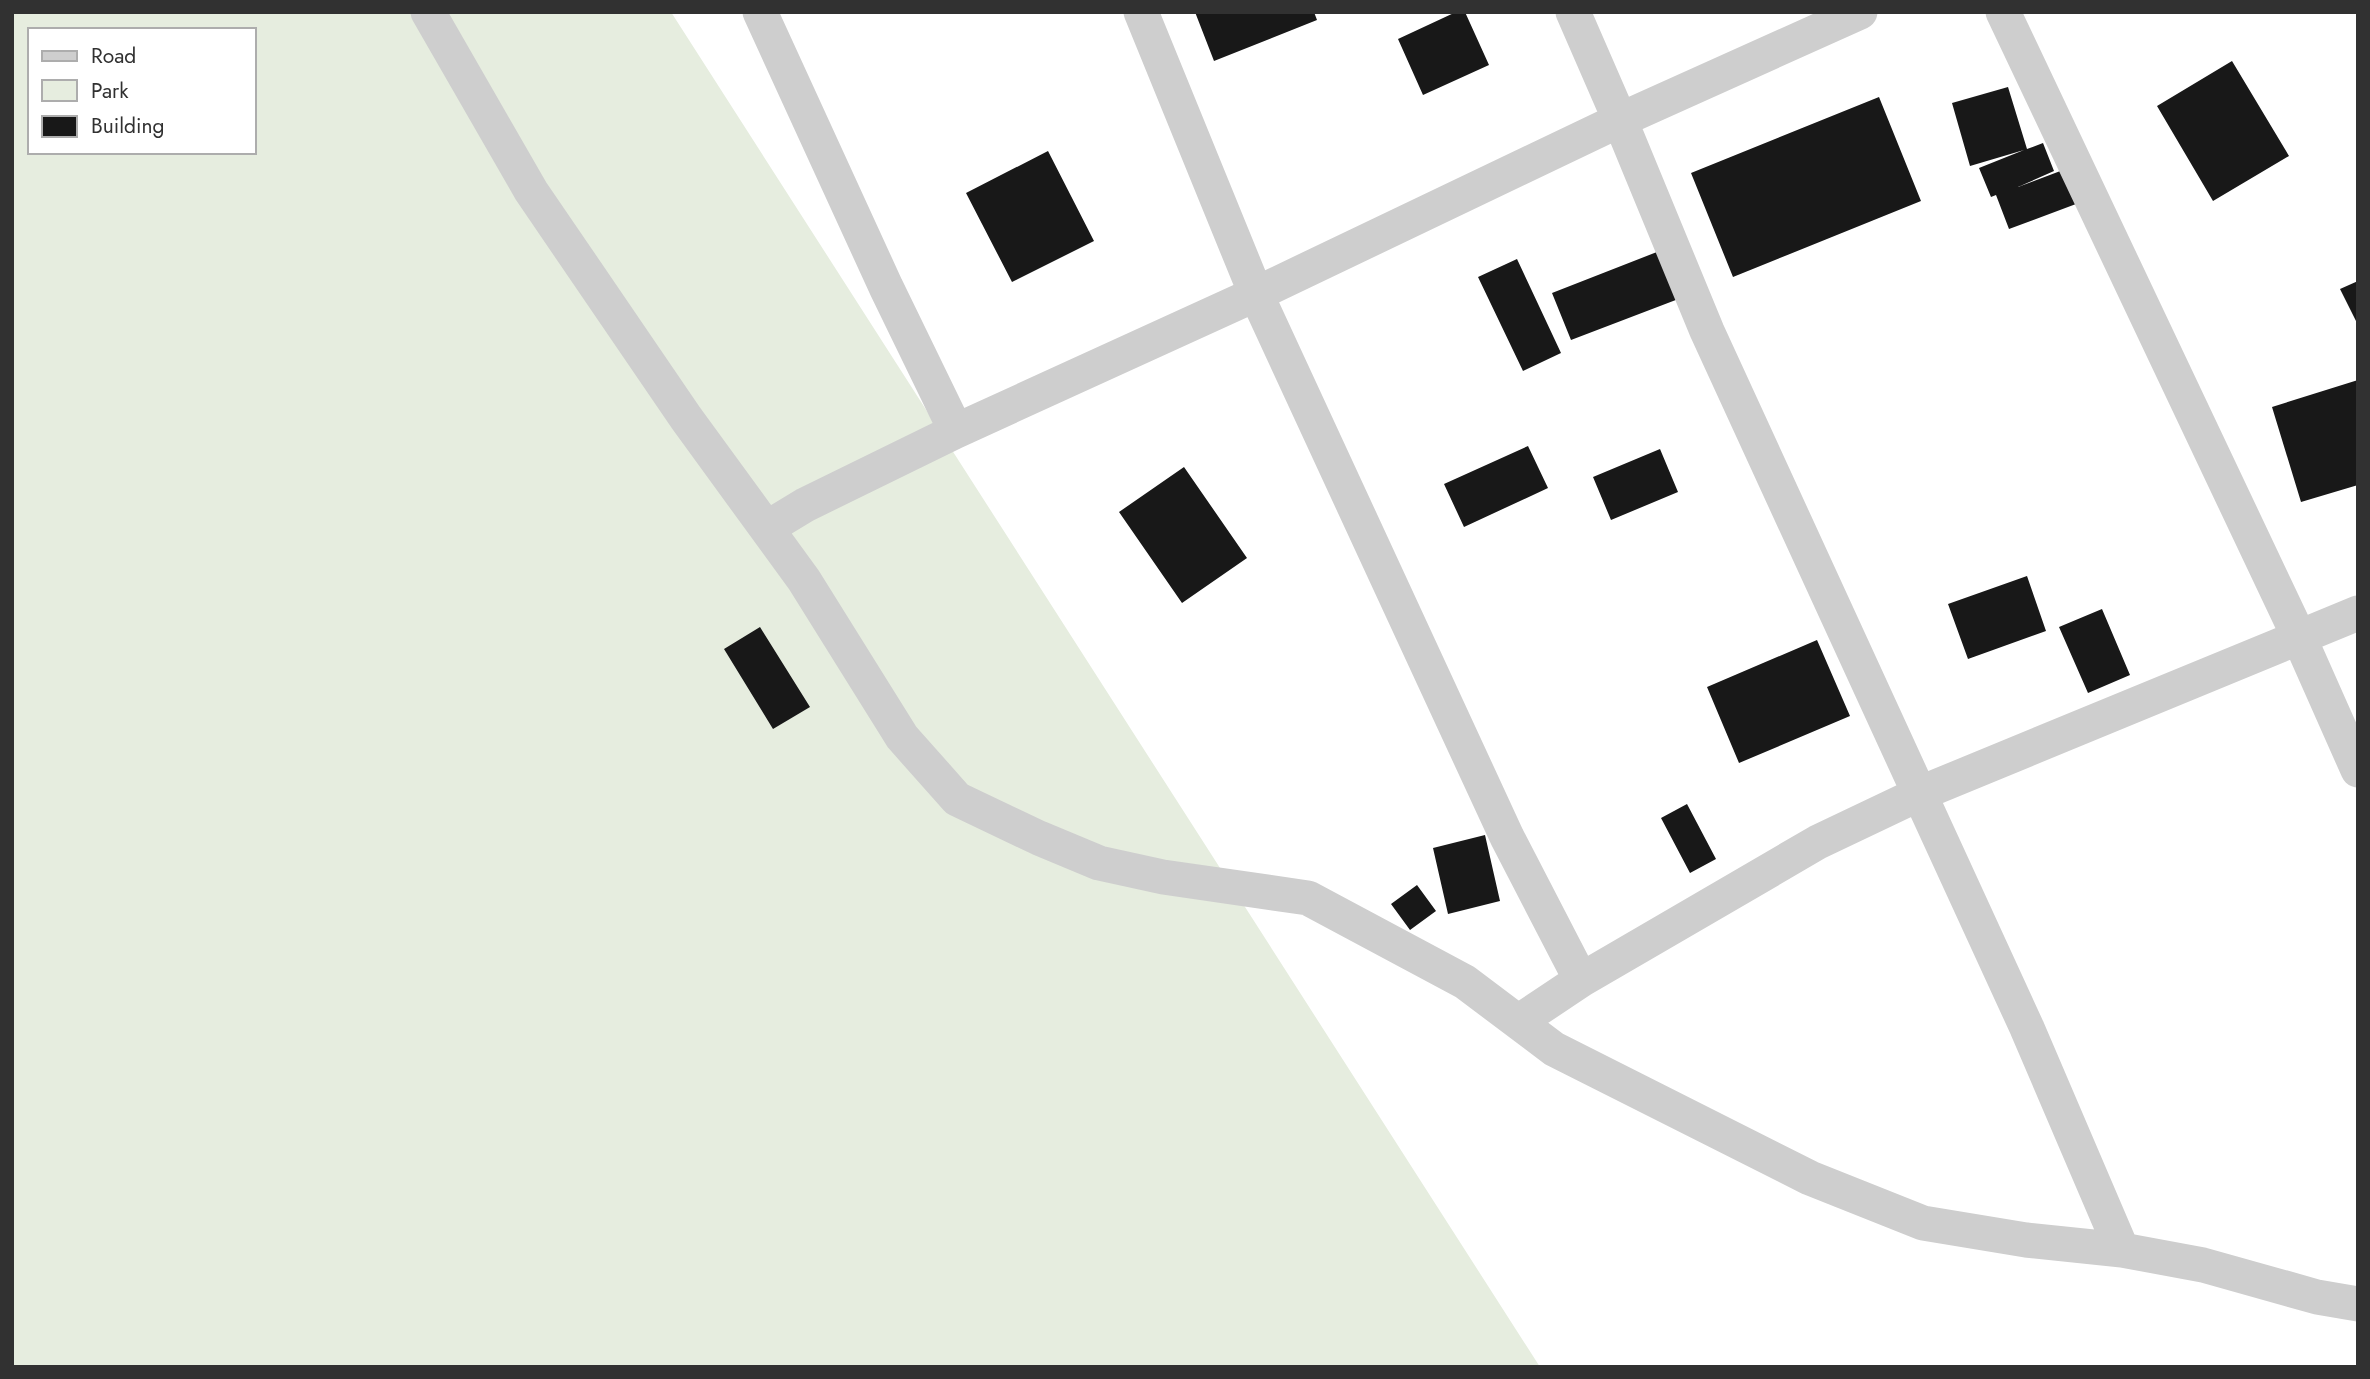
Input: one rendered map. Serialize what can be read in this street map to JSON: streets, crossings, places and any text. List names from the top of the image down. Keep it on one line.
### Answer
{"legend":["Road","Park","Building"]}
